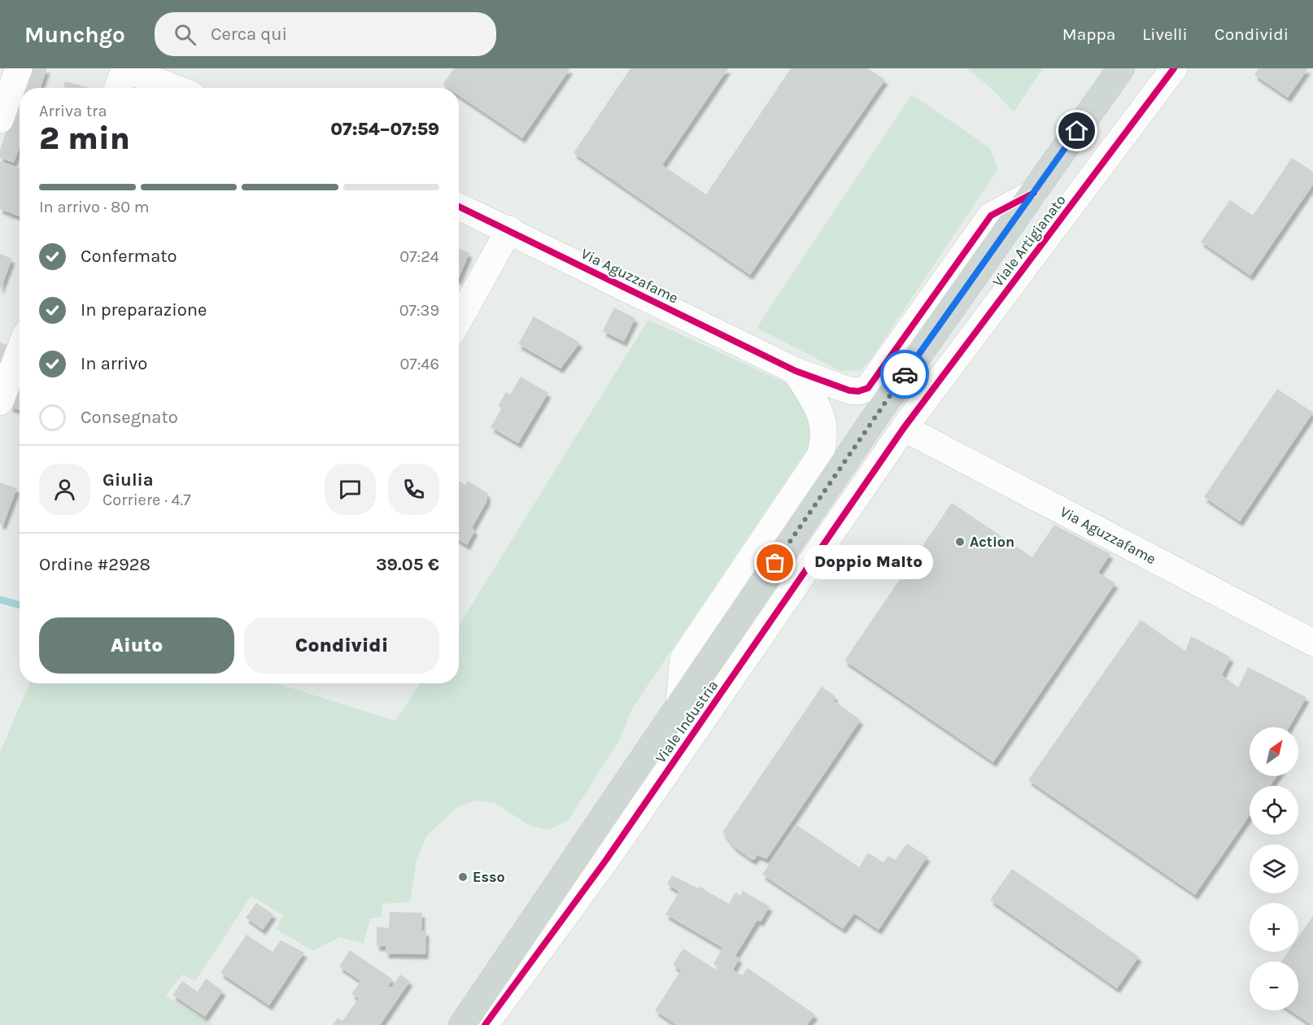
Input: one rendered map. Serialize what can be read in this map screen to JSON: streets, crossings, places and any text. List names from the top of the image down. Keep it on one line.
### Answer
{"streets":{"main road":["Viale Artigianato","Viale Industria"],"street":["Via Aguzzafame"]},"crossings":[["Viale Artigianato","Via Aguzzafame"],["Viale Artigianato","Viale Industria"],["Via Aguzzafame","Viale Industria"]],"places":["Action","Doppio Malto","Esso"],"north":"top right","page":{"header":"Munchgo","search":"Cerca qui","nav":["Mappa","Livelli","Condividi"],"heading":["2 min","Arriva tra","07:54–07:59"],"panel":["Giulia","Corriere · 4.7","Ordine #2928","39.05 €"],"bar":"In arrivo · 80 m","list":[["Confermato","07:24"],["In preparazione","07:39"],["In arrivo","07:46"],"Consegnato"],"bubble":"Doppio Malto","buttons":["Aiuto","Condividi"],"map_buttons":["+","−"]}}
